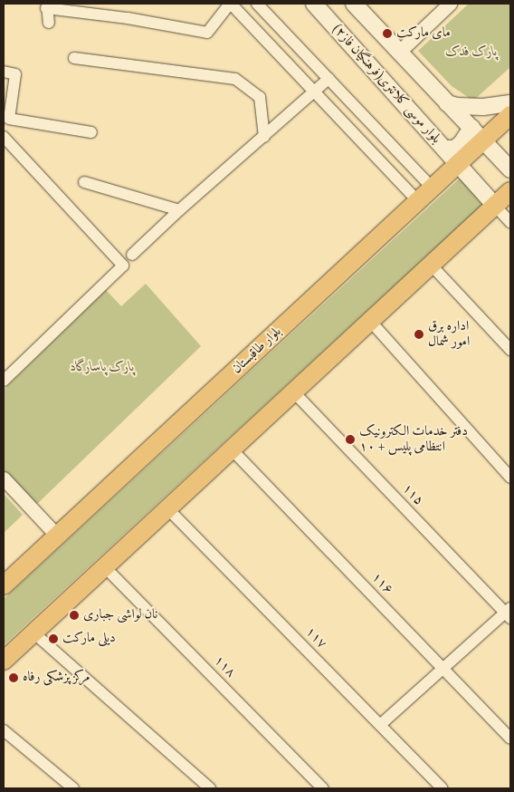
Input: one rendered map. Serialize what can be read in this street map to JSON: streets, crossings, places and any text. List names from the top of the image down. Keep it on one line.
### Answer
{"streets":{"main road":["بلوار موسی کلانتری(فرهنگیان فاز۲)","بلوار طاقبستان"],"street":["۱۱۵","۱۱۶","۱۱۷","۱۱۸"]},"crossings":[["بلوار موسی کلانتری(فرهنگیان فاز۲)","بلوار طاقبستان"]],"parks":["پارک فدک","پارک پاسارگاد"],"places":["مای مارکت","اداره برق امور شمال","دفتر خدمات الکترونیک انتظامی پلیس + ۱۰","نان لواشی جباری","دیلی مارکت","مرکز پزشکی رفاه"]}
